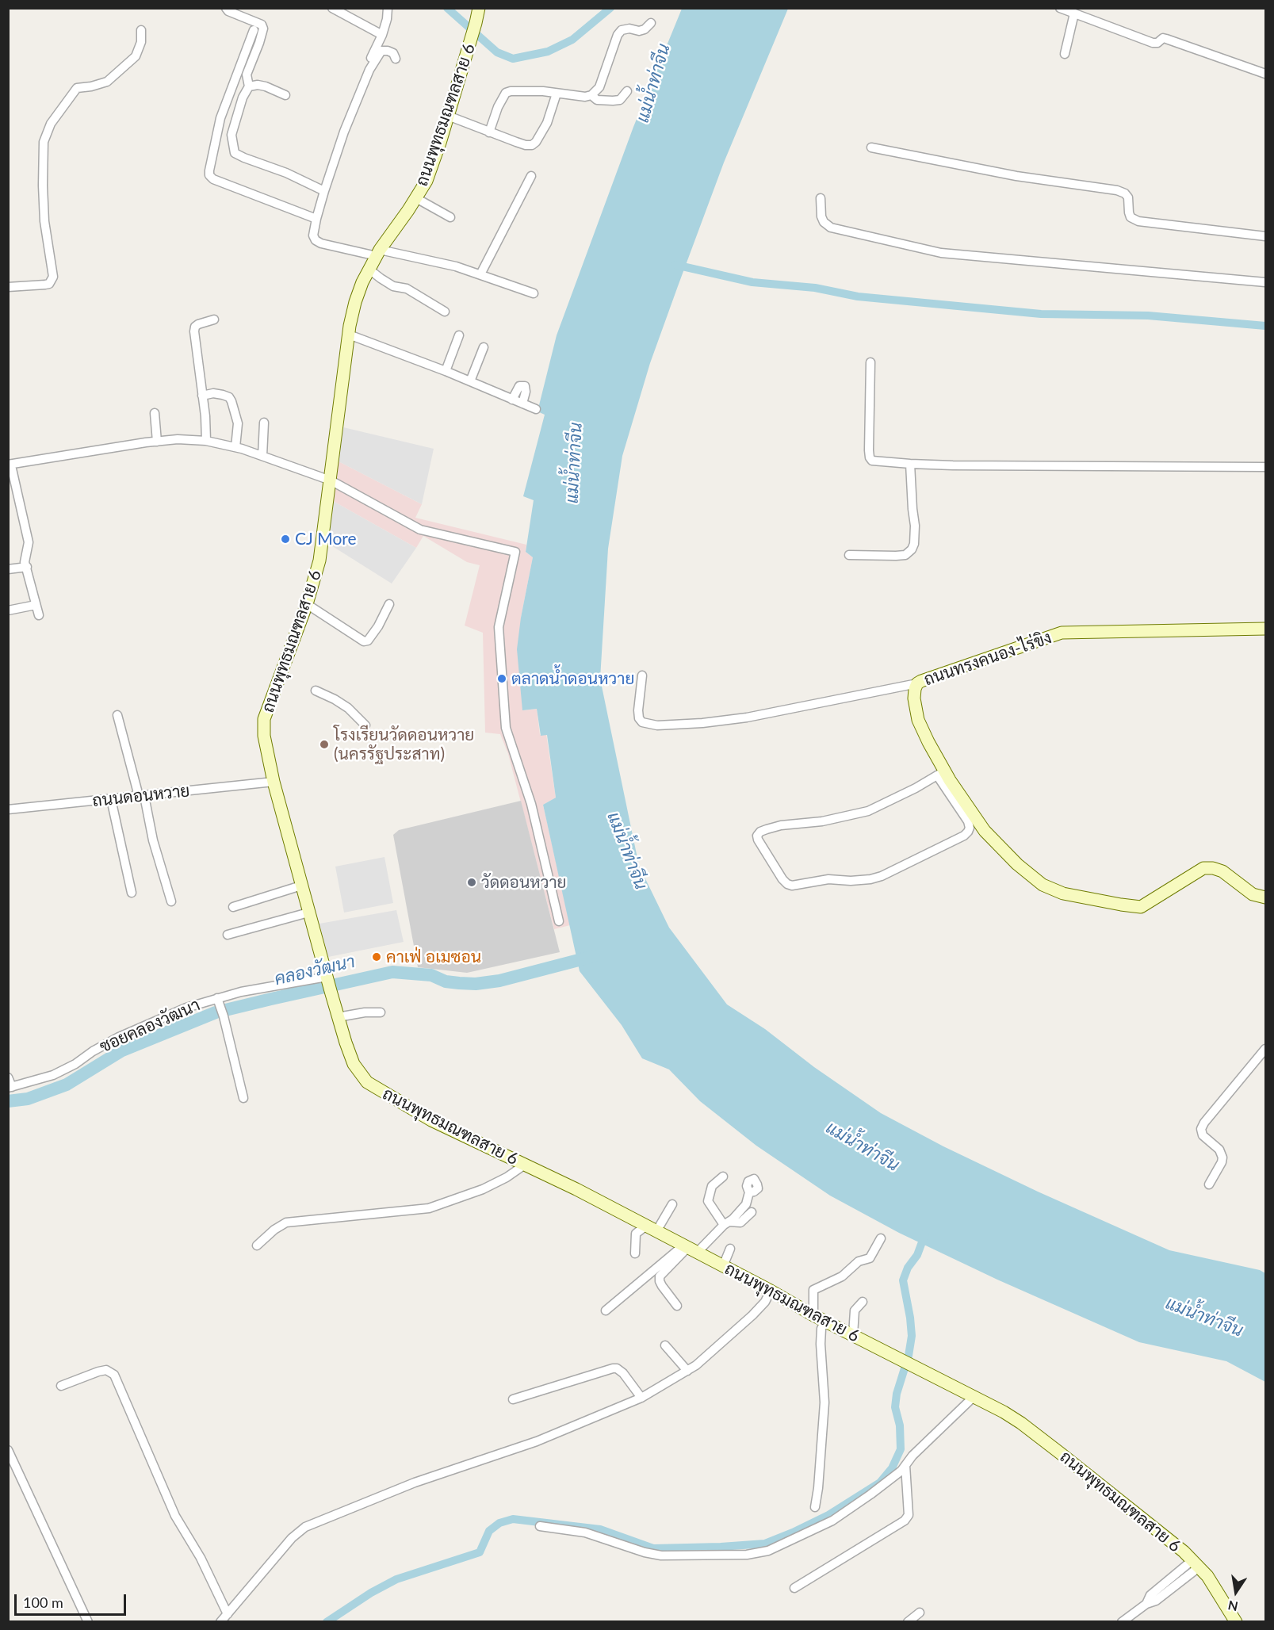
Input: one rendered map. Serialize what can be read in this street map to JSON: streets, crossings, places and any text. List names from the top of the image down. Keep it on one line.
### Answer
{"streets":{"main road":["ถนนพุทธมณฑลสาย 6","ถนนทรงคนอง-ไร่ขิง"],"street":["ถนนดอนหวาย","ซอยคลองวัฒนา"]},"crossings":[["ถนนพุทธมณฑลสาย 6","ถนนดอนหวาย"],["ถนนพุทธมณฑลสาย 6","ซอยคลองวัฒนา"]],"water":["แม่น้ำท่าจีน","คลองวัฒนา"],"places":["CJ More","ตลาดน้ำดอนหวาย","โรงเรียนวัดดอนหวาย (นครรัฐประสาท)","วัดดอนหวาย","คาเฟ่ อเมซอน"],"scale_bar":"100 m","north":"bottom"}
